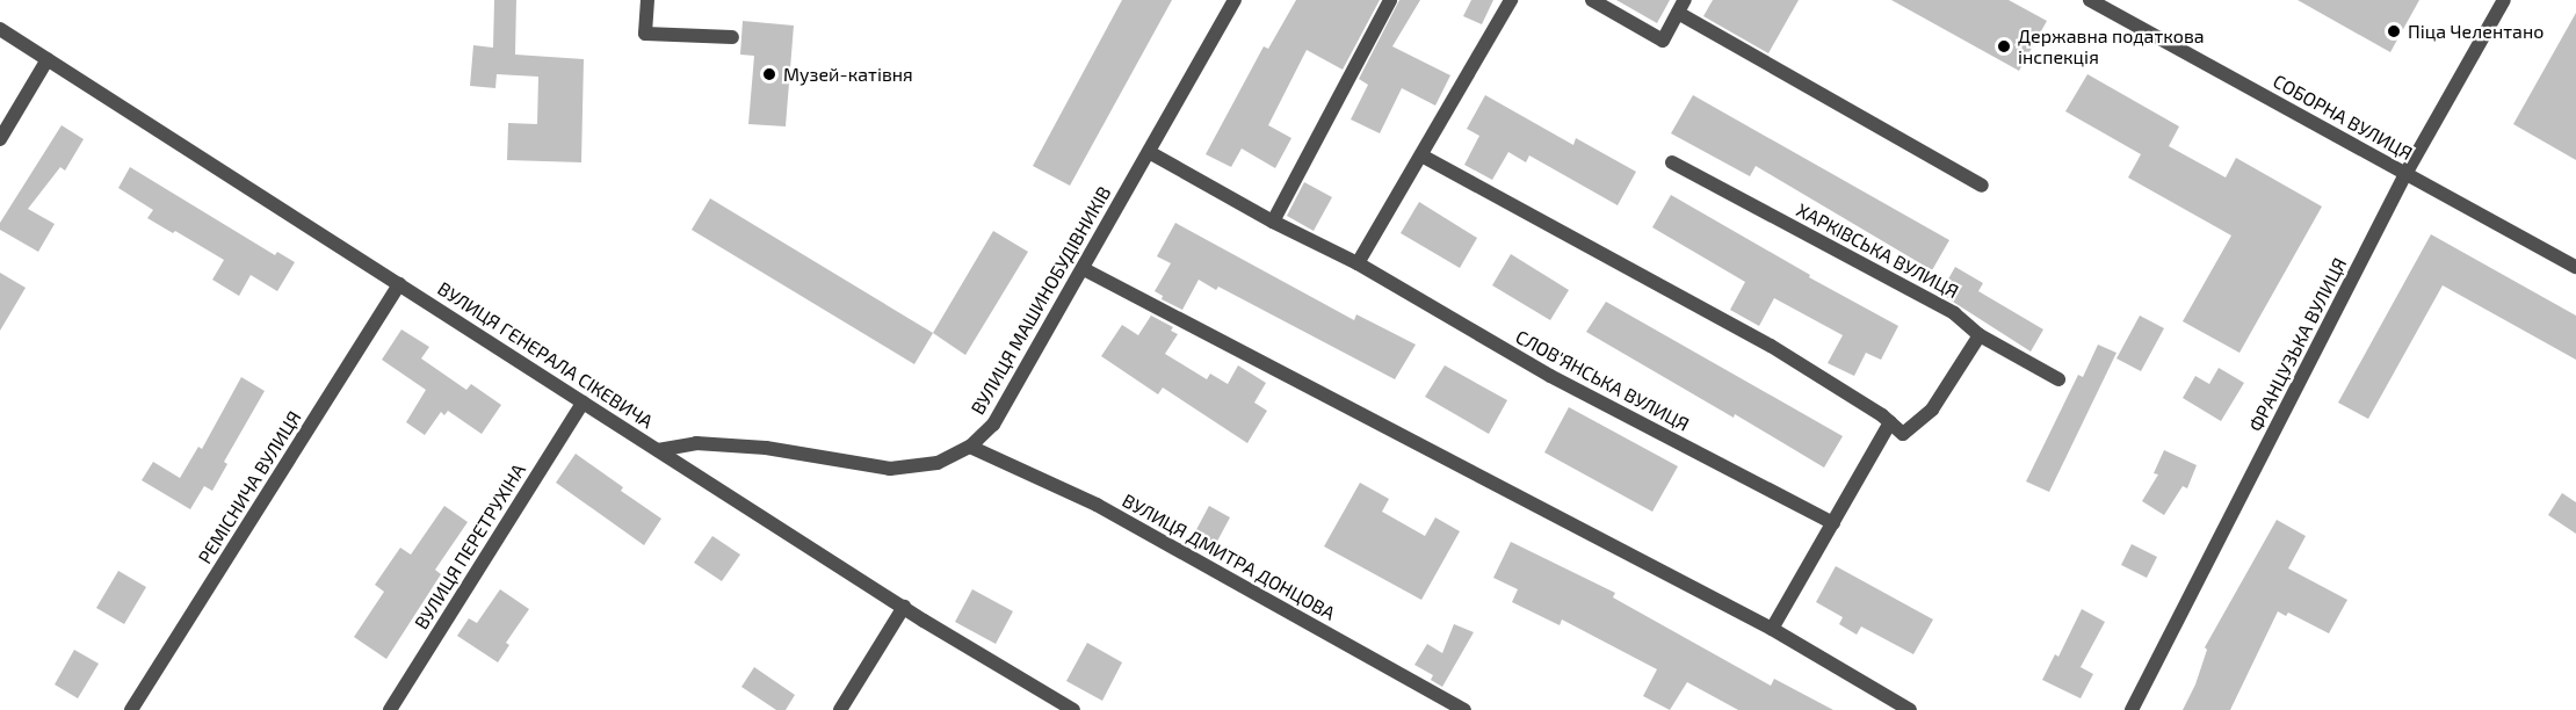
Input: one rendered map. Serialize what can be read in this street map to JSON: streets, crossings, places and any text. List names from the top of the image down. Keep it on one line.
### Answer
{"streets":{"street":["СОБОРНА ВУЛИЦЯ","ХАРКІВСЬКА ВУЛИЦЯ","ВУЛИЦЯ МАШИНОБУДІВНИКІВ","ФРАНЦУЗЬКА ВУЛИЦЯ","ВУЛИЦЯ ГЕНЕРАЛА СІКЕВИЧА","СЛОВ'ЯНСЬКА ВУЛИЦЯ","РЕМІСНИЧА ВУЛИЦЯ","ВУЛИЦЯ ПЕРЕТРУХІНА","ВУЛИЦЯ ДМИТРА ДОНЦОВА"]},"crossings":[["СОБОРНА ВУЛИЦЯ","ФРАНЦУЗЬКА ВУЛИЦЯ"],["ВУЛИЦЯ МАШИНОБУДІВНИКІВ","ВУЛИЦЯ ГЕНЕРАЛА СІКЕВИЧА"],["ВУЛИЦЯ МАШИНОБУДІВНИКІВ","СЛОВ'ЯНСЬКА ВУЛИЦЯ"],["ВУЛИЦЯ МАШИНОБУДІВНИКІВ","ВУЛИЦЯ ДМИТРА ДОНЦОВА"],["ВУЛИЦЯ ГЕНЕРАЛА СІКЕВИЧА","РЕМІСНИЧА ВУЛИЦЯ"],["ВУЛИЦЯ ГЕНЕРАЛА СІКЕВИЧА","ВУЛИЦЯ ПЕРЕТРУХІНА"]],"places":["Піца Челентано","Державна податкова інспекція","Музей-катівня"]}
